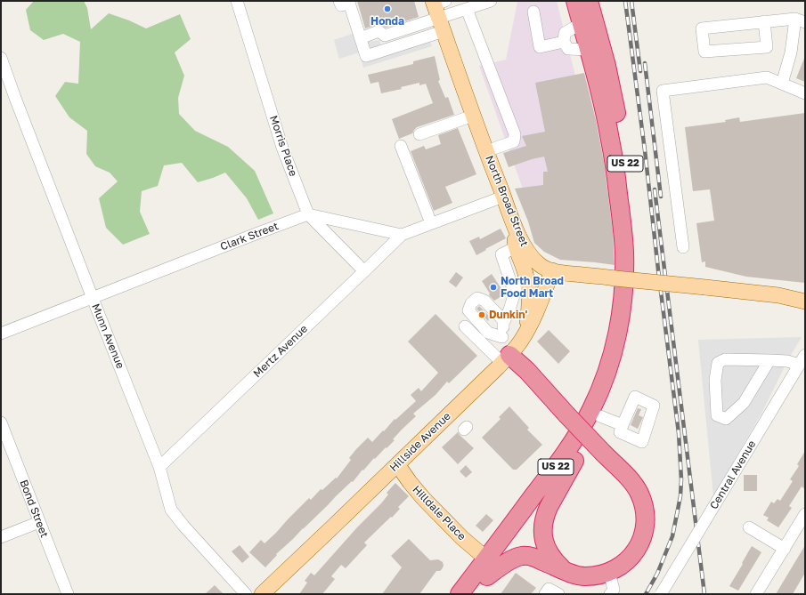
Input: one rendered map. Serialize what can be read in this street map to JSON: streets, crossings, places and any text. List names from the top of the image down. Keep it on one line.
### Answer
{"streets":{"highway":["US 22"],"main road":["North Broad Street","Hillside Avenue","Hilldale Place"],"street":["Morris Place","Clark Street","Munn Avenue","Mertz Avenue","Central Avenue","Bond Street"]},"crossings":[["Morris Place","Clark Street"],["Morris Place","Mertz Avenue"],["US 22","Hilldale Place"],["North Broad Street","Hillside Avenue"],["Clark Street","Munn Avenue"],["Munn Avenue","Mertz Avenue"],["Hillside Avenue","Hilldale Place"]],"places":["Honda","North Broad Food Mart","Dunkin'"]}
